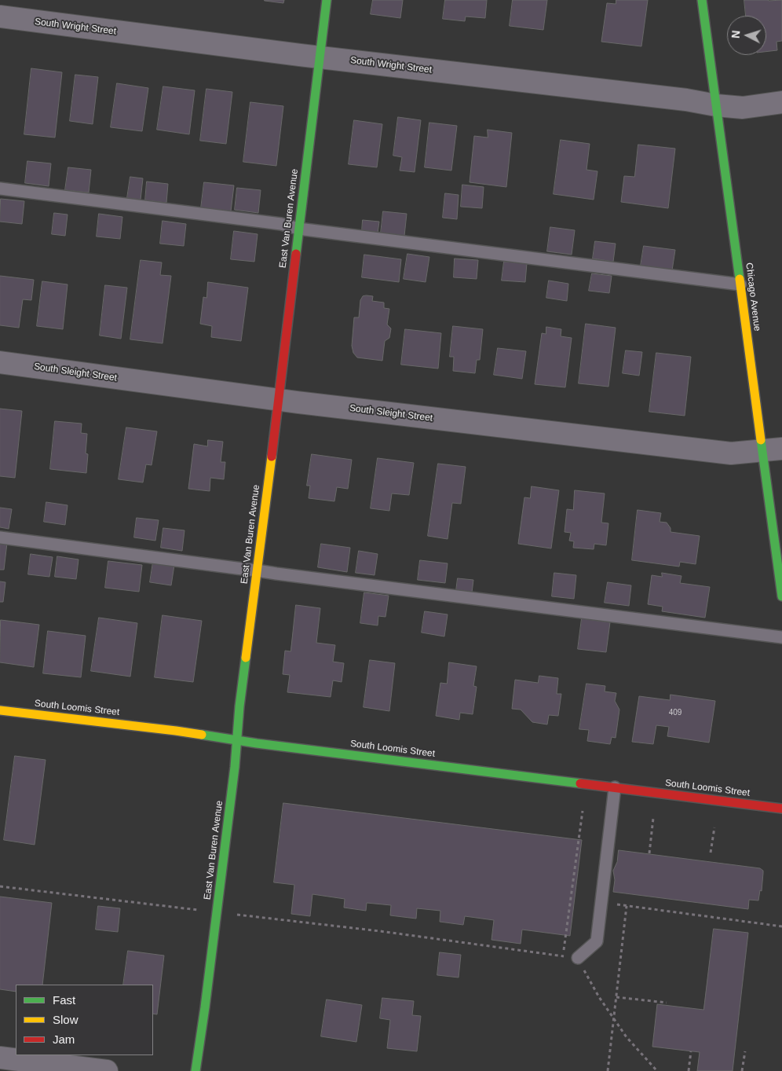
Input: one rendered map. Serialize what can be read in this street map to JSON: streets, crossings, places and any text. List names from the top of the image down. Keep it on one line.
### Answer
{"streets":{"street":["South Wright Street","East Van Buren Avenue","Chicago Avenue","South Sleight Street","South Loomis Street"]},"crossings":[["South Wright Street","East Van Buren Avenue"],["South Wright Street","Chicago Avenue"],["East Van Buren Avenue","South Sleight Street"],["East Van Buren Avenue","South Loomis Street"],["Chicago Avenue","South Sleight Street"]],"house_numbers":["409"],"legend":["Fast","Slow","Jam"],"north":"left"}
